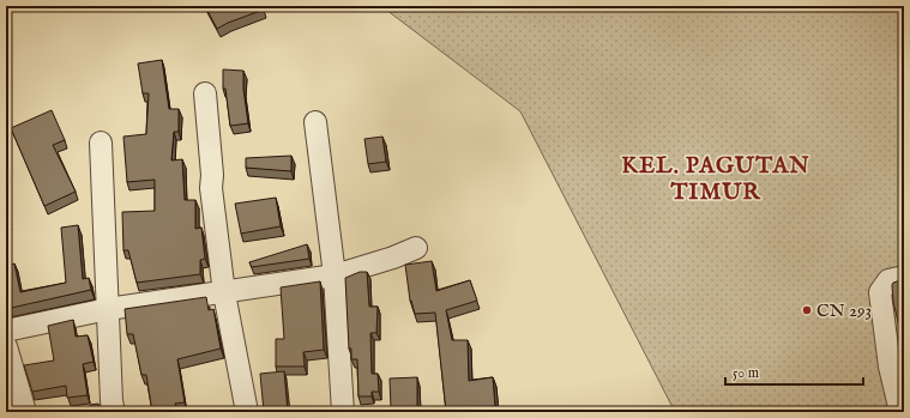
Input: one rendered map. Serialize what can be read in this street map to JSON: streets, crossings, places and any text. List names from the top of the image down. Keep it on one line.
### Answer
{"districts":["KEL. PAGUTAN TIMUR"],"places":["CN 293"],"scale_bar":"50 m"}
